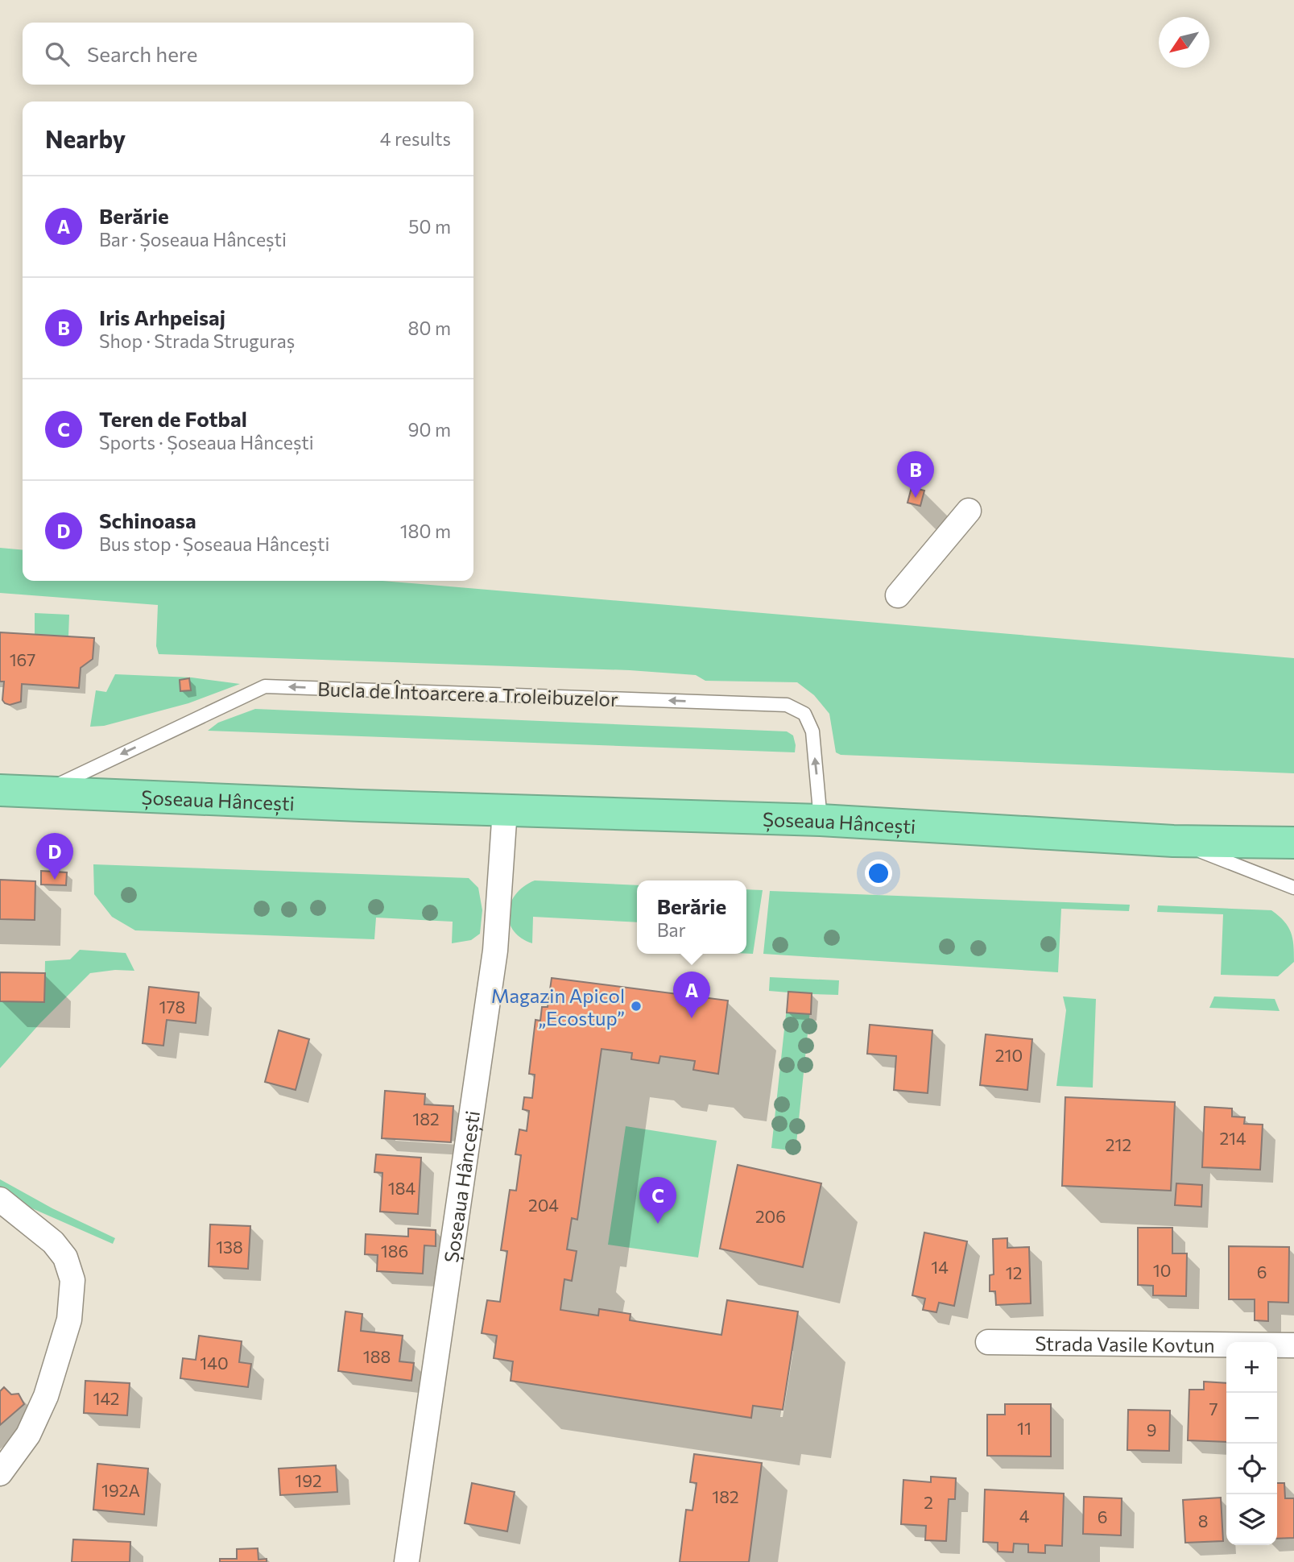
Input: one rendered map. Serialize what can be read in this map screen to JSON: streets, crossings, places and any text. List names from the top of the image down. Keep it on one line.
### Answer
{"streets":{"highway":["Șoseaua Hâncești"],"street":["Strada Vasile Kovtun"],"lane":["Bucla de Întoarcere a Troleibuzelor"]},"crossings":[["Bucla de Întoarcere a Troleibuzelor","Șoseaua Hâncești"]],"one_way":["Bucla de Întoarcere a Troleibuzelor"],"places":["Magazin Apicol „Ecostup”"],"house_numbers":["167","178","210","182","214","212","184","204","206","138","186","14","10","6","12","188","140","142","7","11","9","192","192A","182","2","4","6","8"],"north":"bottom left","page":{"search":"Search here","heading":["Nearby","4 results"],"list":[{"mark":"A","name":"Berărie","note":"Bar · Șoseaua Hâncești","value":"50 m"},{"mark":"B","name":"Iris Arhpeisaj","note":"Shop · Strada Struguraș","value":"80 m"},{"mark":"C","name":"Teren de Fotbal","note":"Sports · Șoseaua Hâncești","value":"90 m"},{"mark":"D","name":"Schinoasa","note":"Bus stop · Șoseaua Hâncești","value":"180 m"}],"pins":["B","D","A","C"],"popup":["Berărie","Bar"],"map_buttons":["+","−"]}}
